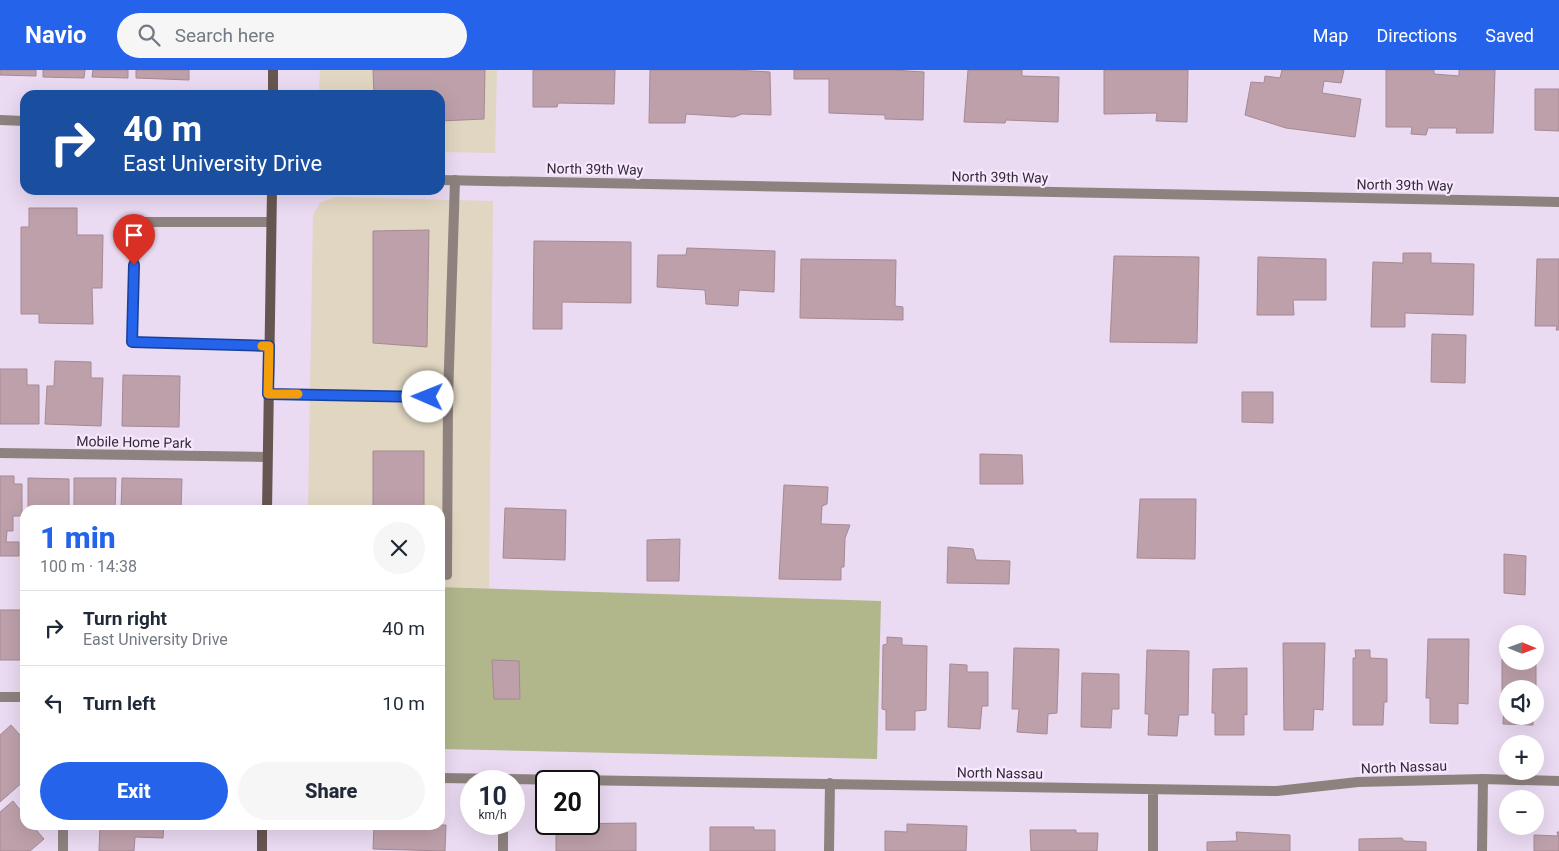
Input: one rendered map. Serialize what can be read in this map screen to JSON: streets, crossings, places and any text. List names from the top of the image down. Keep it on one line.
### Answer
{"streets":{"street":["North 39th Way","Mobile Home Park","North Nassau"]},"north":"right","page":{"header":"Navio","search":"Search here","nav":["Map","Directions","Saved"],"turn":["40 m","East University Drive"],"heading":["1 min","100 m · 14:38"],"list":[{"name":"Turn right","note":"East University Drive","value":"40 m"},{"name":"Turn left","value":"10 m"}],"map_buttons":["+","−"],"buttons":["Exit","Share"],"speed":"10 km/h","limit":"20"}}
